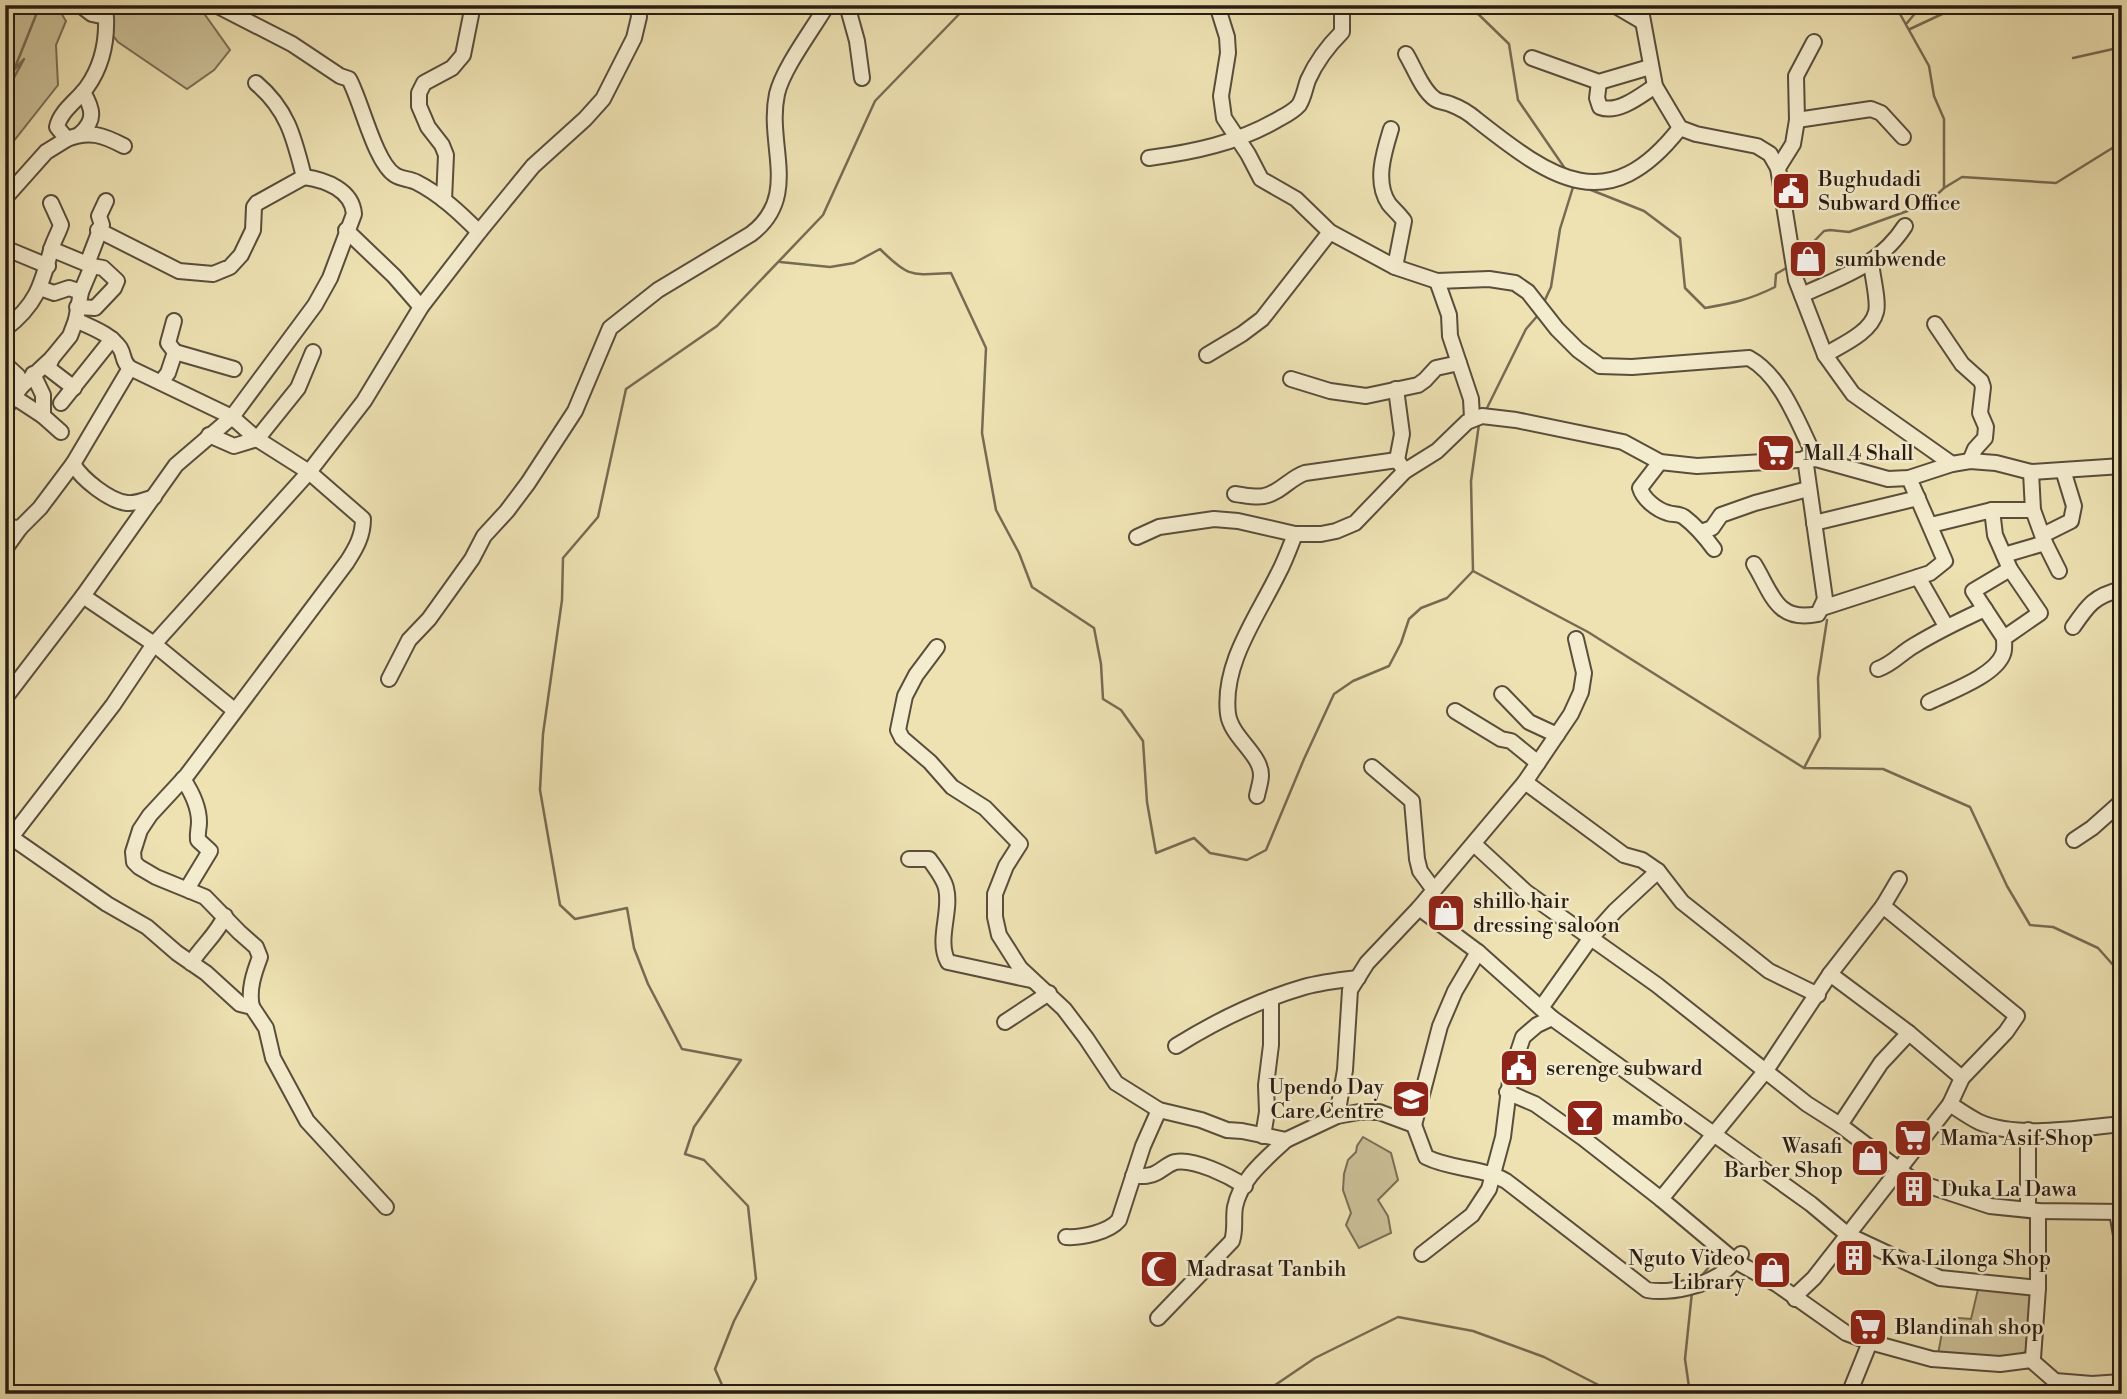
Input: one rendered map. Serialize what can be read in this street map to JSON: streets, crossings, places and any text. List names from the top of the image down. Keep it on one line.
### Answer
{"places":{"public building":["Bughudadi Subward Office","serenge subward"],"shop":["sumbwende","shillo hair dressing saloon","Wasafi Barber Shop","Nguto Video Library"],"supermarket":["Mall 4 Shall","Mama Asif Shop","Blandinah shop"],"school or university":["Upendo Day Care Centre"],"bar":["mambo"],"building":["Duka La Dawa","Kwa Lilonga Shop"],"mosque":["Madrasat Tanbih"]}}
